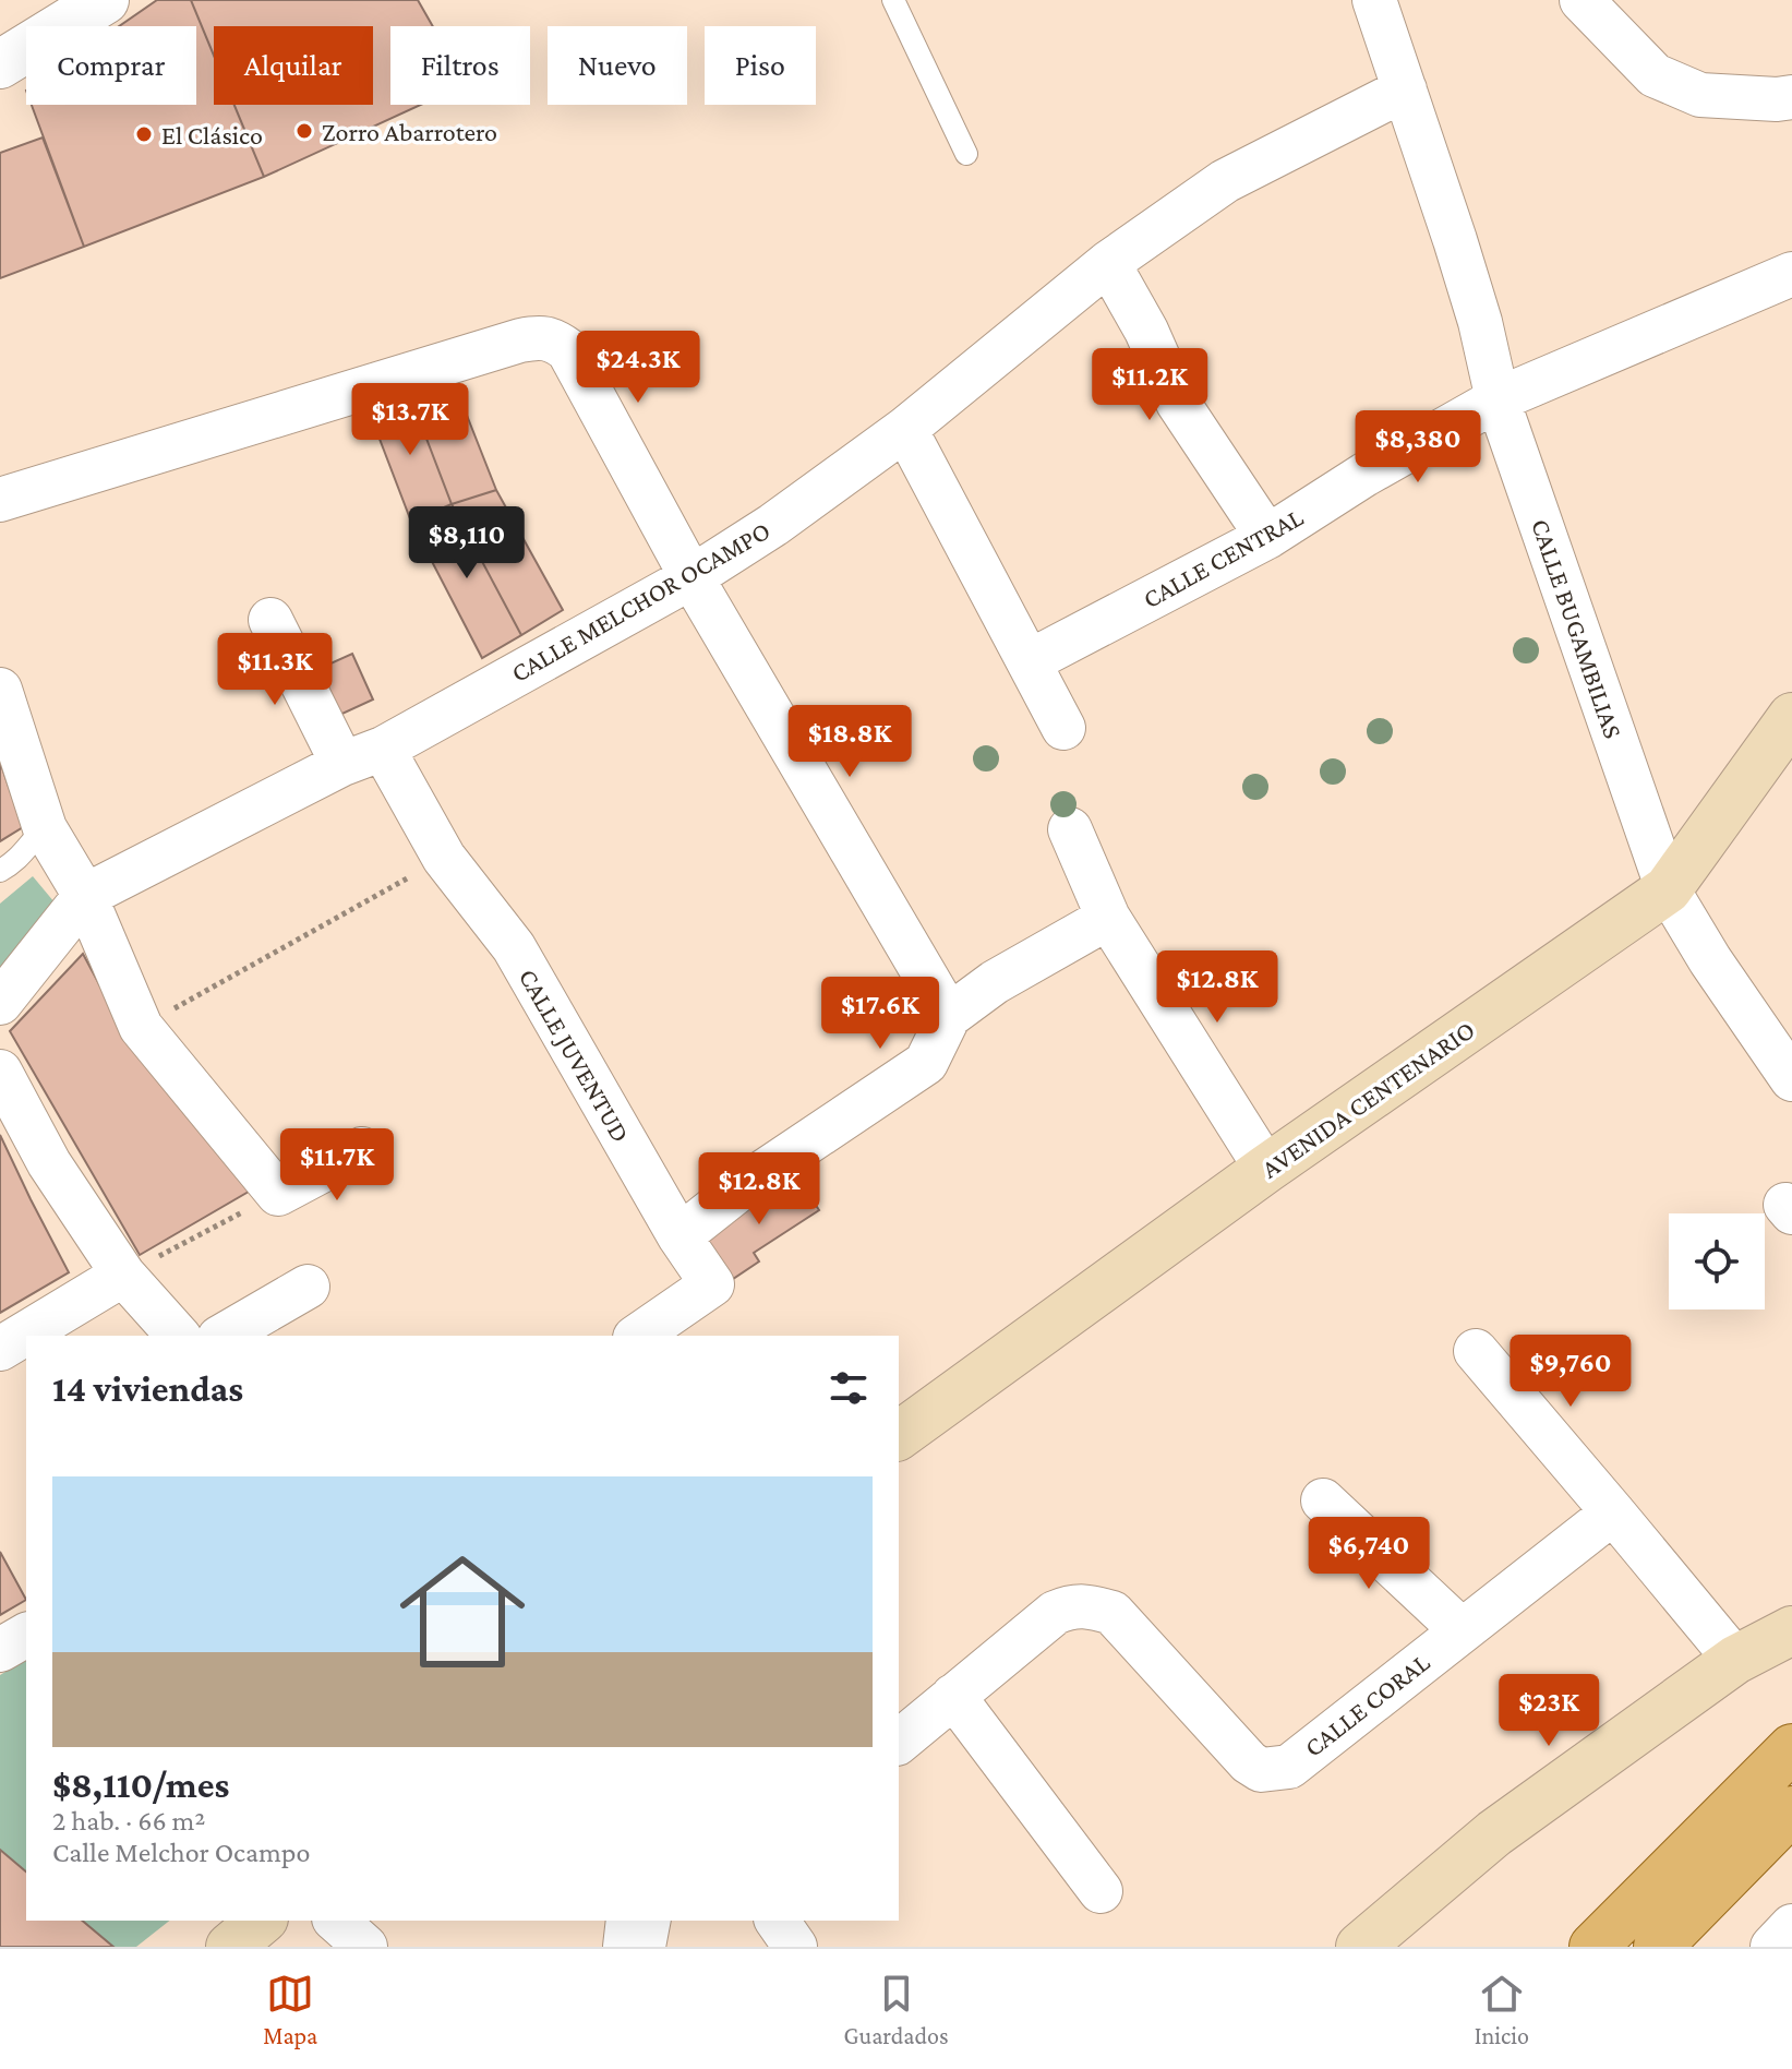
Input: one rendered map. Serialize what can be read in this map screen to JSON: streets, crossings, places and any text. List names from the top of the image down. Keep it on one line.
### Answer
{"streets":{"main road":["AVENIDA CENTENARIO"],"street":["CALLE CENTRAL","CALLE MELCHOR OCAMPO","CALLE BUGAMBILIAS","CALLE JUVENTUD","CALLE CORAL"]},"crossings":[["CALLE CENTRAL","CALLE BUGAMBILIAS"],["CALLE MELCHOR OCAMPO","CALLE BUGAMBILIAS"],["CALLE MELCHOR OCAMPO","CALLE JUVENTUD"],["CALLE BUGAMBILIAS","AVENIDA CENTENARIO"]],"places":["Zorro Abarrotero","El Clásico"],"page":{"chip":["Comprar","Alquilar","Filtros","Nuevo","Piso"],"price":["$24.3K","$11.2K","$13.7K","$8,380","$8,110","$11.3K","$18.8K","$12.8K","$17.6K","$11.7K","$12.8K","$9,760","$6,740","$23K"],"heading":"14 viviendas","list":[{"name":"$8,110/mes","note":"2 hab. · 66 m² · Calle Melchor Ocampo"}],"tabs":["Mapa","Guardados","Inicio"]}}
